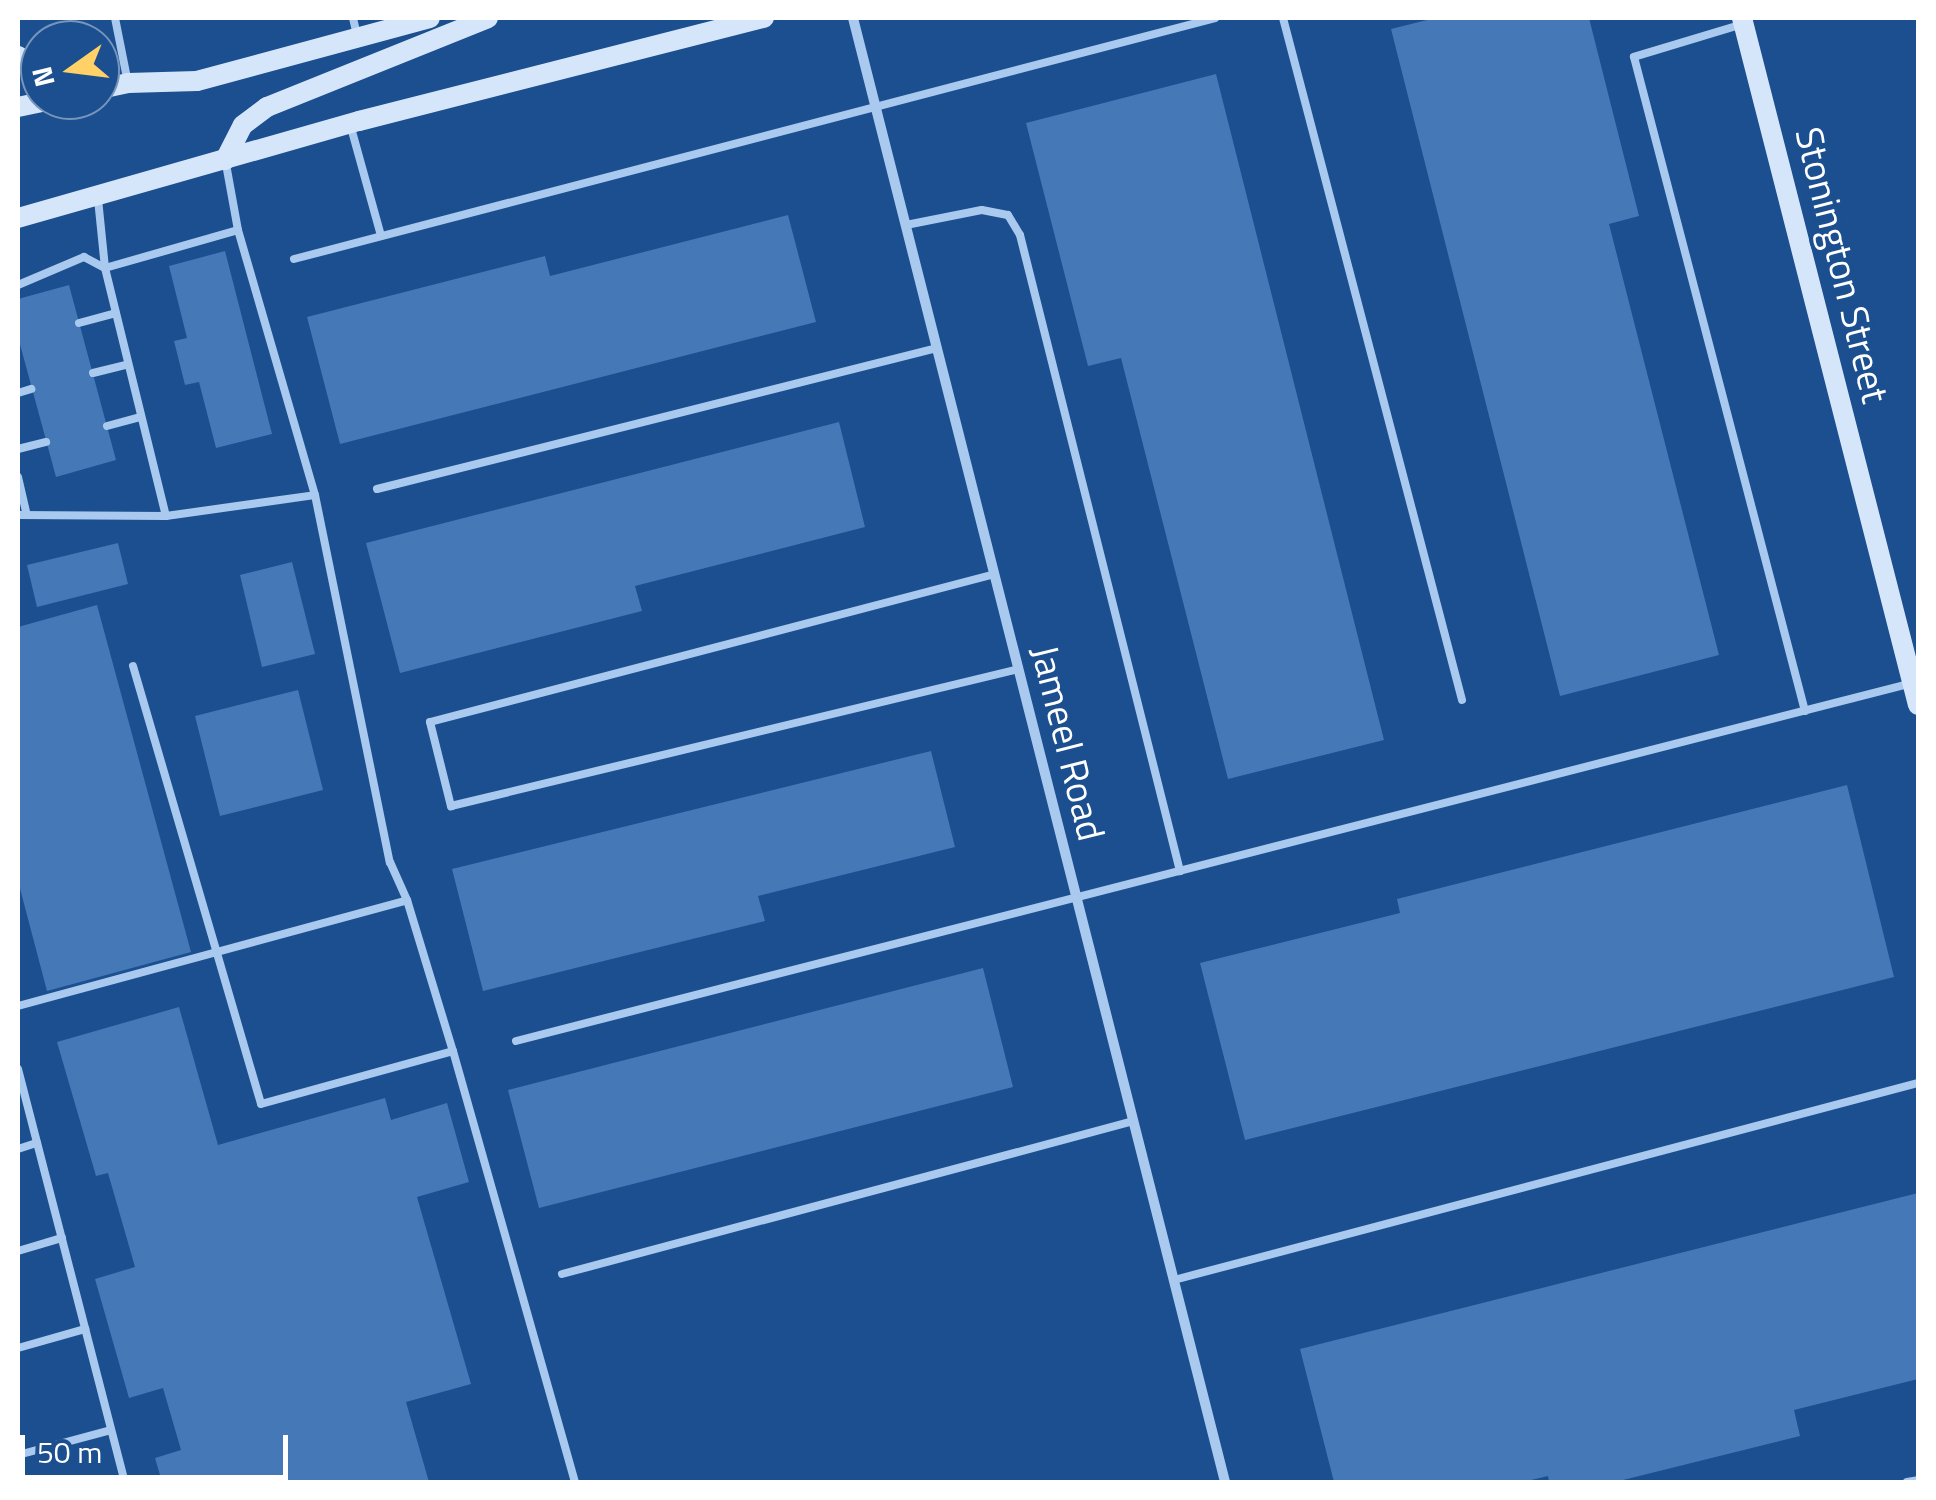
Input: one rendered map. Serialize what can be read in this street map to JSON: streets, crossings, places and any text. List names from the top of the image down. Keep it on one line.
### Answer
{"streets":{"main road":["Stonington Street"],"street":["Jameel Road"]},"scale_bar":"50 m","north":"left"}
